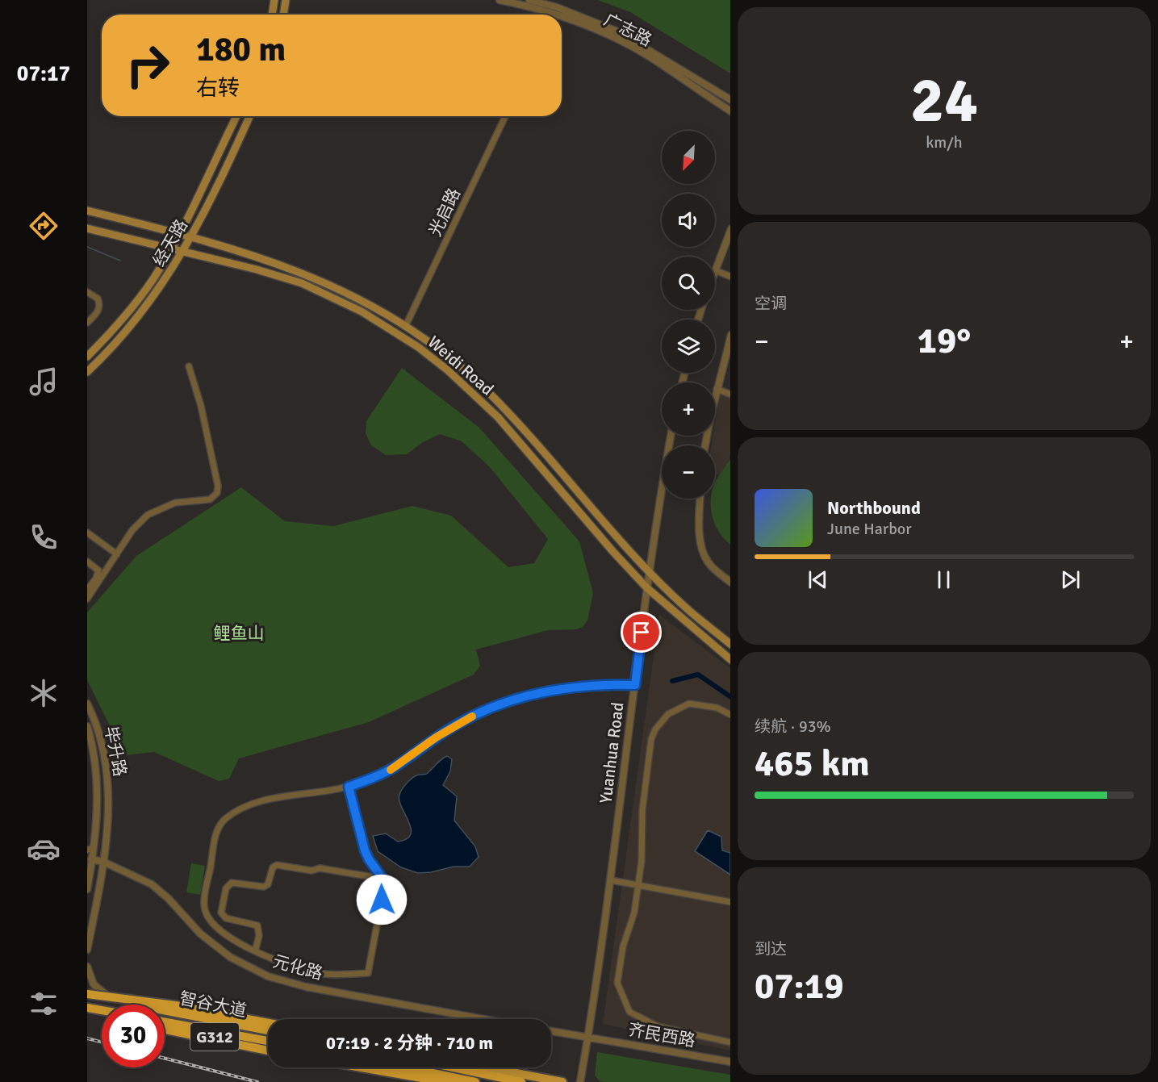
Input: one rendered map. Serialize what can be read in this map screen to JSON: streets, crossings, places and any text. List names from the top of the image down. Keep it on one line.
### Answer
{"streets":{"highway":["智谷大道","G312"],"main road":["经天路","Weidi Road"],"street":["广志路","光启路","毕升路","Yuanhua Road","元化路","齐民西路"]},"crossings":[["光启路","Weidi Road"],["经天路","Weidi Road"],["Weidi Road","Yuanhua Road"],["毕升路","元化路"],["Yuanhua Road","齐民西路"],["智谷大道","G312"]],"parks":["鲤鱼山"],"north":"bottom left","page":{"tabs":"07:17","tile":[["24","km/h"],"空调",["续航 · 93%","465 km"],["到达","07:19"]],"turn":["180 m","右转"],"map_buttons":["+","−"],"heat":["−","19°","+"],"song":["Northbound","June Harbor"],"limit":"30","trip":"07:19 · 2 分钟 · 710 m"}}
